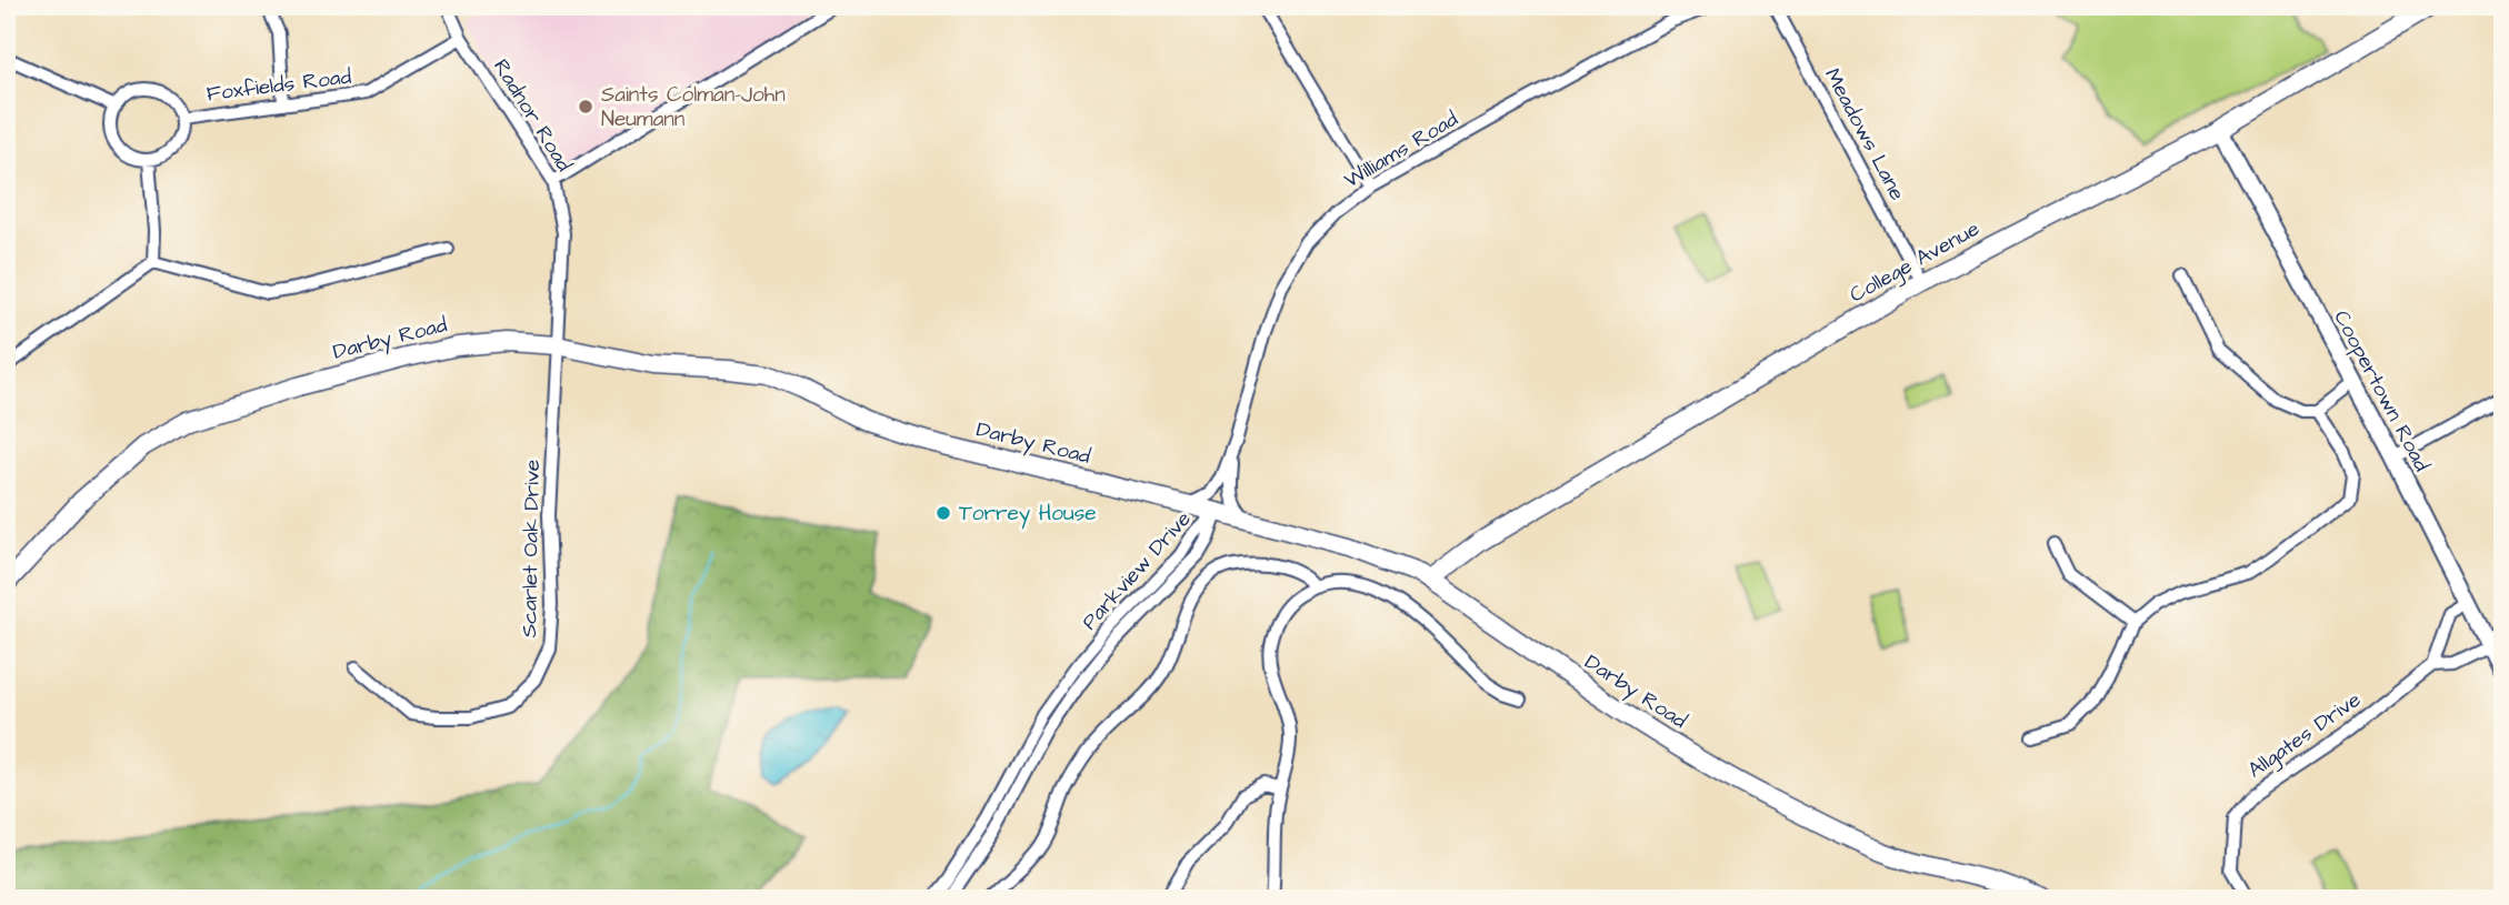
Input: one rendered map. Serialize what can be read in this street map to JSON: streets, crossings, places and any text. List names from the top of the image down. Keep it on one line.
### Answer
{"streets":{"main road":["College Avenue","Darby Road"],"street":["Foxfields Road","Radnor Road","Meadows Lane","Williams Road","Coopertown Road","Scarlet Oak Drive","Parkview Drive","Allgates Drive"]},"crossings":[["Foxfields Road","Radnor Road"],["Radnor Road","Darby Road"],["Radnor Road","Scarlet Oak Drive"],["Meadows Lane","College Avenue"],["Williams Road","Darby Road"],["College Avenue","Darby Road"],["College Avenue","Coopertown Road"],["Darby Road","Scarlet Oak Drive"],["Darby Road","Parkview Drive"],["Coopertown Road","Allgates Drive"]],"places":["Saints Colman-John Neumann","Torrey House"]}
